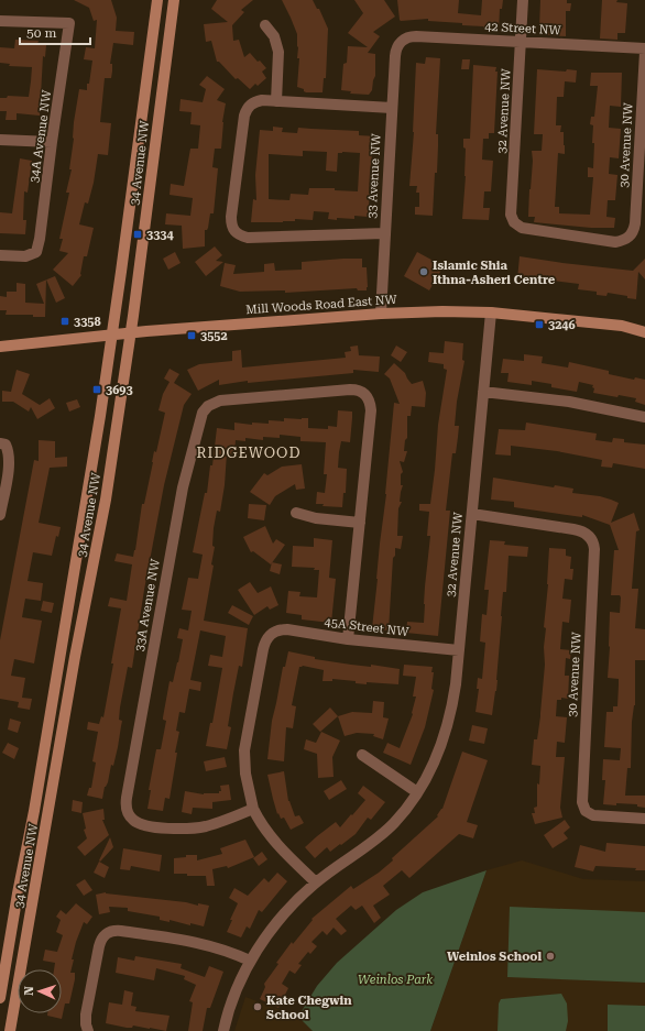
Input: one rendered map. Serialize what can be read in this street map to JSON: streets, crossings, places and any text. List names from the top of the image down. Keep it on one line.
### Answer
{"streets":{"main road":["34 Avenue NW","Mill Woods Road East NW"],"street":["42 Street NW","32 Avenue NW","34A Avenue NW","30 Avenue NW","33 Avenue NW","33A Avenue NW","45A Street NW"]},"crossings":[["42 Street NW","32 Avenue NW"],["42 Street NW","30 Avenue NW"],["42 Street NW","33 Avenue NW"],["32 Avenue NW","30 Avenue NW"],["32 Avenue NW","Mill Woods Road East NW"],["32 Avenue NW","45A Street NW"],["34 Avenue NW","Mill Woods Road East NW"],["33 Avenue NW","Mill Woods Road East NW"],["33A Avenue NW","45A Street NW"]],"districts":["RIDGEWOOD"],"parks":["Weinlos Park"],"places":{"transit":["3334","3358","3246","3552","3693"],"other":["Islamic Shia Ithna-Asheri Centre","Weinlos School","Kate Chegwin School"]},"scale_bar":"50 m","north":"left"}
